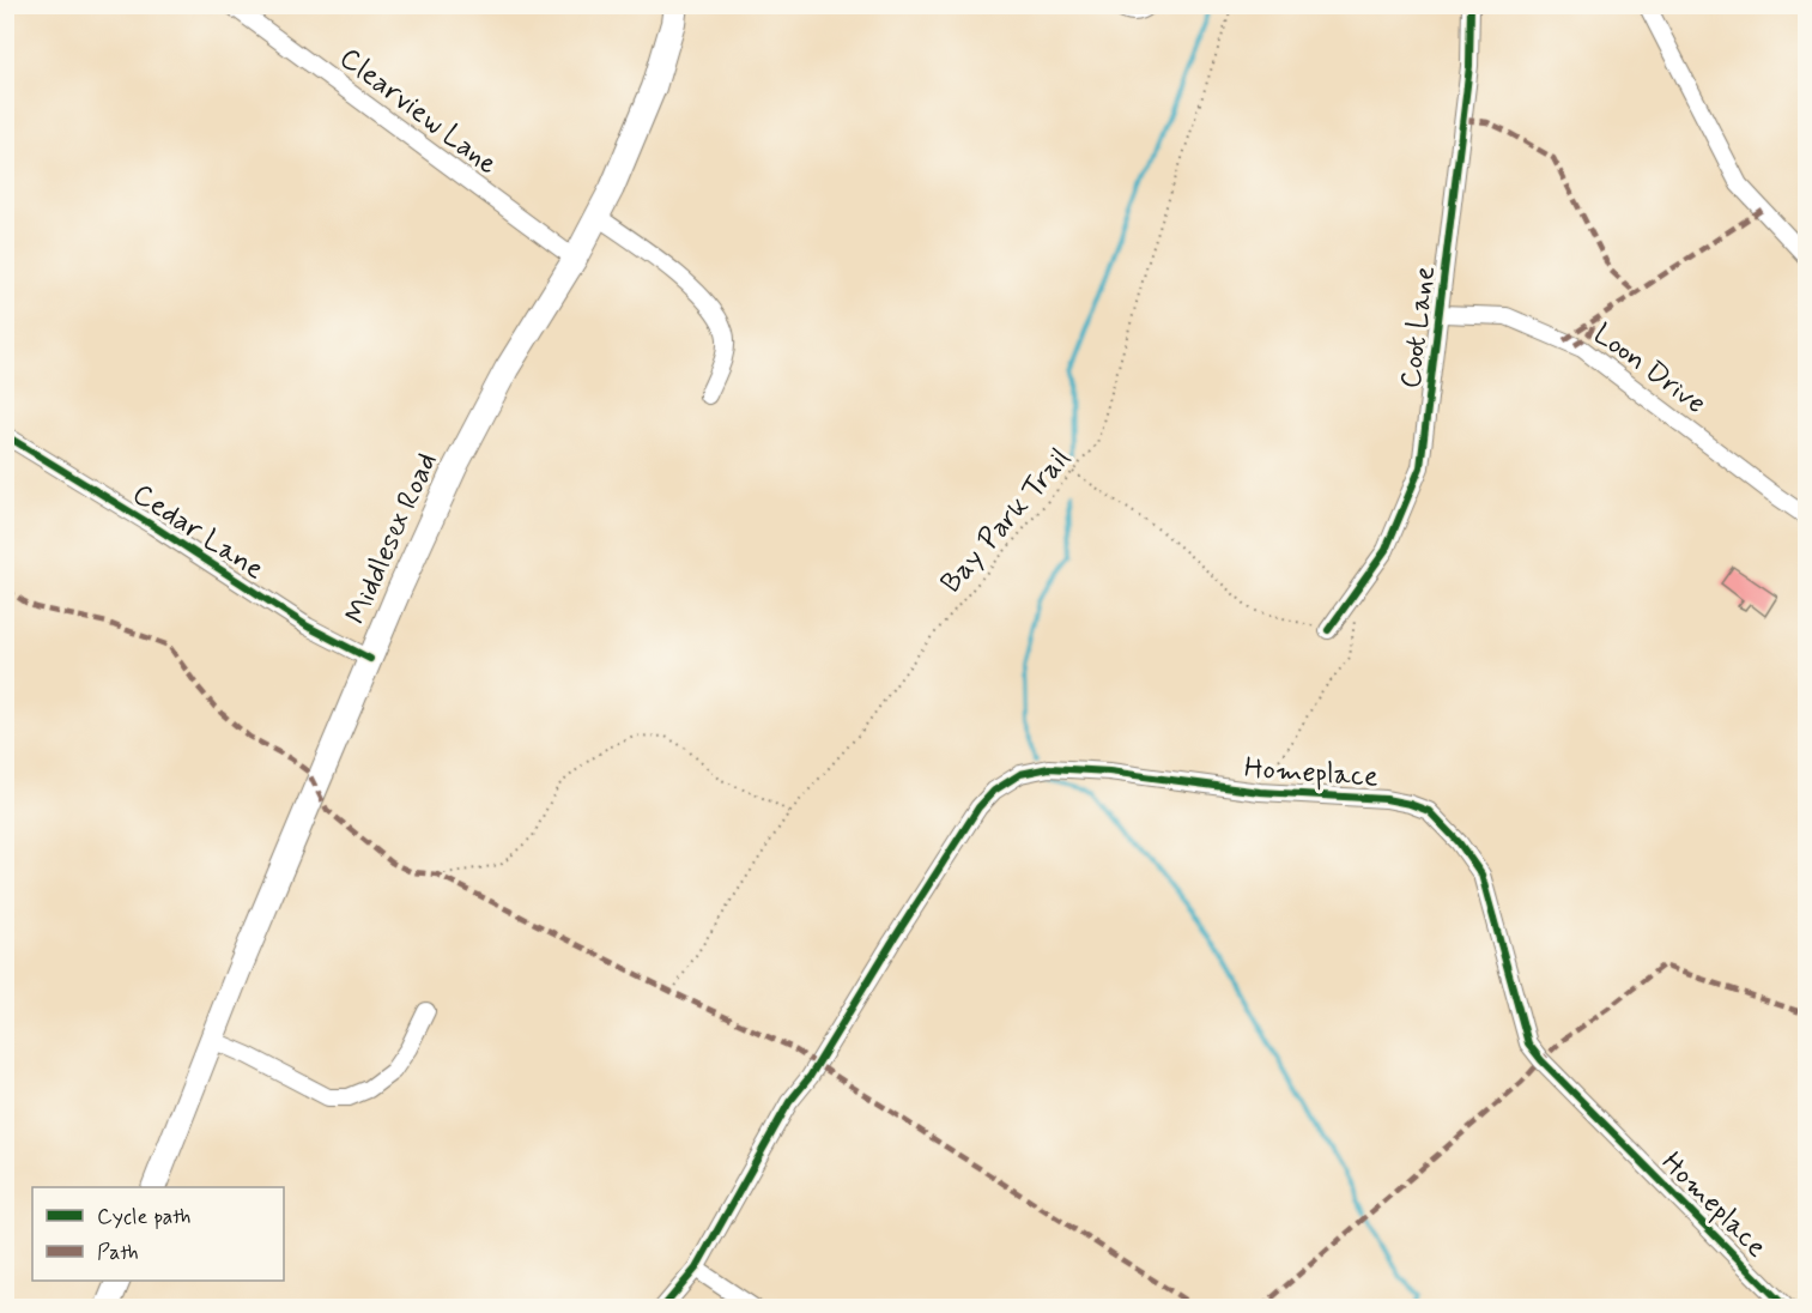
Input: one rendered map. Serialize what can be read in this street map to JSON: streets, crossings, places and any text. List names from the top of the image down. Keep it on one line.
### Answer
{"streets":{"main road":["Middlesex Road"],"street":["Clearview Lane","Coot Lane","Loon Drive","Cedar Lane","Homeplace"],"path":["Bay Park Trail"]},"crossings":[["Clearview Lane","Middlesex Road"],["Coot Lane","Loon Drive"],["Cedar Lane","Middlesex Road"]],"legend":["Cycle path","Path"]}
